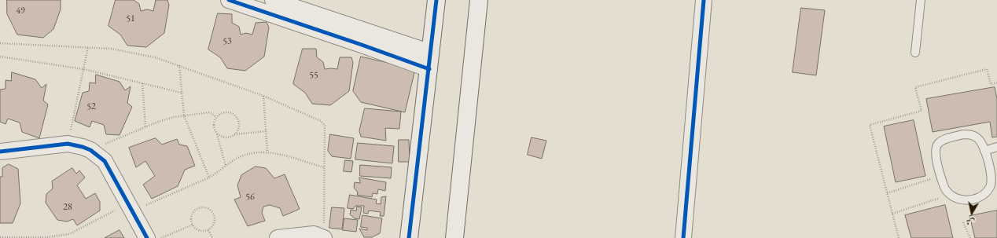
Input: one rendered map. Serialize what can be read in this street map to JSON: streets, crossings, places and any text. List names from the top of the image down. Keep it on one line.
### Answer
{"house_numbers":["49","51","53","55","52","56","28"],"north":"bottom"}
